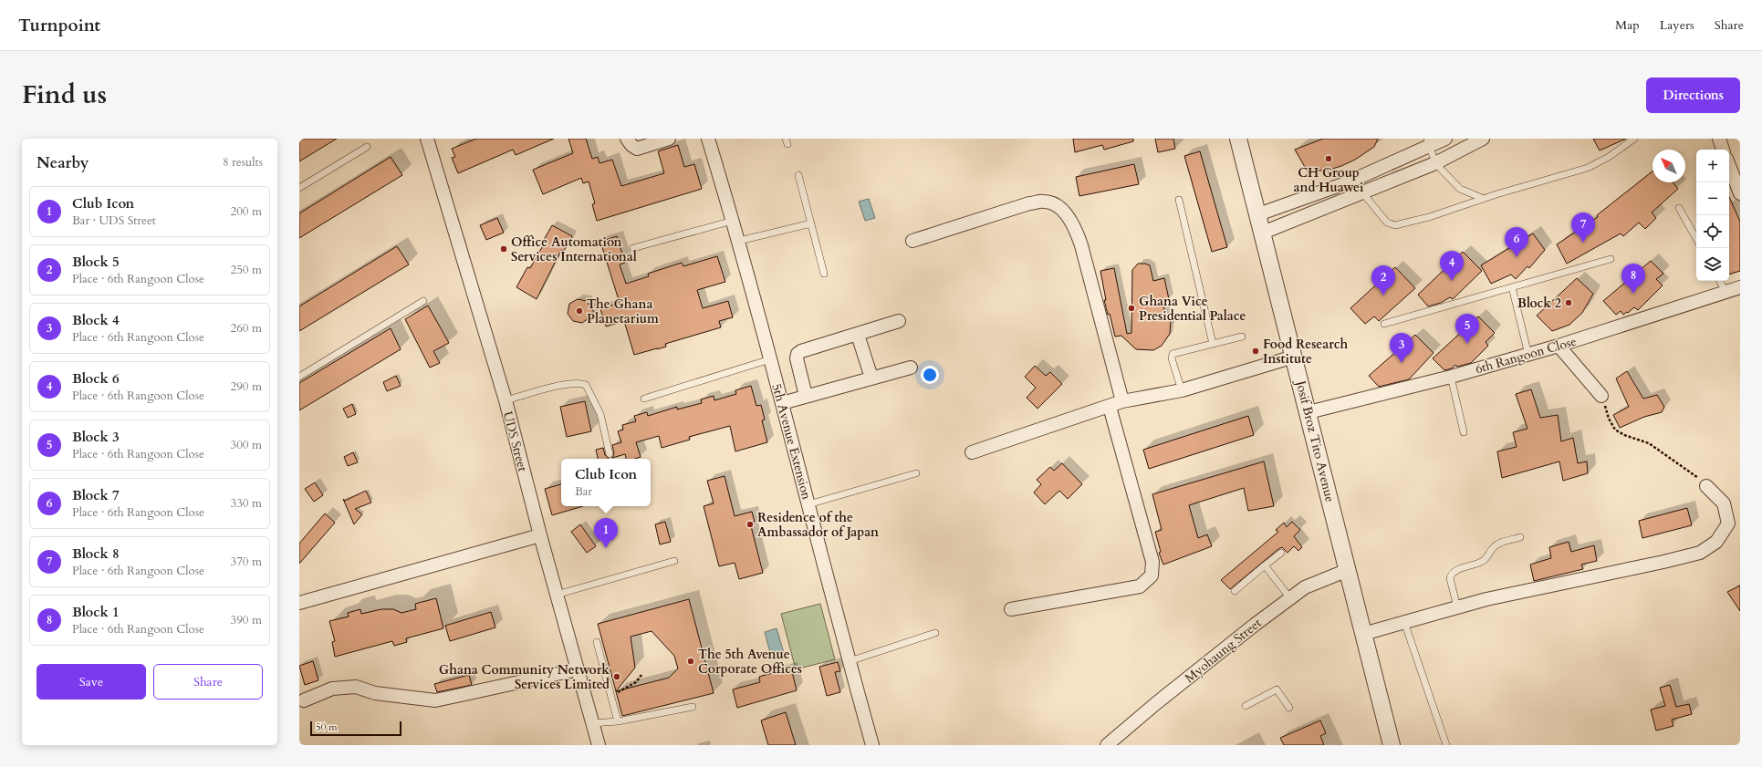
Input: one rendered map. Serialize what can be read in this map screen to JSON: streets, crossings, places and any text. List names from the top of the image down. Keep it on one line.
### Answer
{"streets":{"street":["6th Rangoon Close","UDS Street","5th Avenue Extension","Josif Broz Tito Avenue","Myohaung Street"]},"crossings":[["6th Rangoon Close","Josif Broz Tito Avenue"],["Josif Broz Tito Avenue","Myohaung Street"]],"places":["CH Group and Huawei","Office Automation Services International","Block 2","Ghana Vice Presidential Palace","The Ghana Planetarium","Food Research Institute","Residence of the Ambassador of Japan","The 5th Avenue Corporate Offices","Ghana Community Network Services Limited"],"scale_bar":"50 m","north":"top left","page":{"header":"Turnpoint","nav":["Map","Layers","Share"],"title":"Find us","buttons":["Directions",["Save","Share"]],"heading":["Nearby","8 results"],"map_buttons":["+","−"],"list":[{"mark":"1","name":"Club Icon","note":"Bar · UDS Street","value":"200 m"},{"mark":"2","name":"Block 5","note":"Place · 6th Rangoon Close","value":"250 m"},{"mark":"3","name":"Block 4","note":"Place · 6th Rangoon Close","value":"260 m"},{"mark":"4","name":"Block 6","note":"Place · 6th Rangoon Close","value":"290 m"},{"mark":"5","name":"Block 3","note":"Place · 6th Rangoon Close","value":"300 m"},{"mark":"6","name":"Block 7","note":"Place · 6th Rangoon Close","value":"330 m"},{"mark":"7","name":"Block 8","note":"Place · 6th Rangoon Close","value":"370 m"},{"mark":"8","name":"Block 1","note":"Place · 6th Rangoon Close","value":"390 m"}],"pins":["7","6","4","8","2","5","3","1"],"popup":["Club Icon","Bar"],"scale":"50 m"}}
